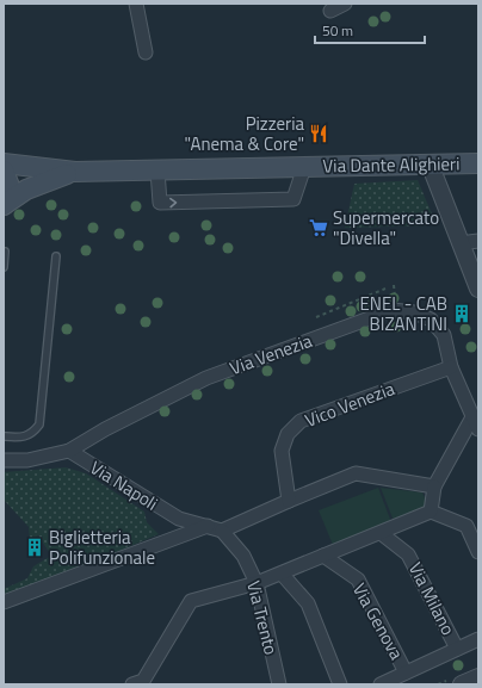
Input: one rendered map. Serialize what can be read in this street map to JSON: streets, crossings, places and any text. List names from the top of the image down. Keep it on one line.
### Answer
{"streets":{"main road":["Via Dante Alighieri"],"street":["Via Venezia","Vico Venezia","Via Napoli","Via Milano","Via Trento","Via Genova"]},"crossings":[["Via Venezia","Vico Venezia"],["Via Venezia","Via Napoli"],["Via Napoli","Via Trento"]],"places":{"restaurant":["Pizzeria \"Anema & Core\""],"supermarket":["Supermercato \"Divella\""],"building":["ENEL - CAB BIZANTINI","Biglietteria Polifunzionale"]},"scale_bar":"50 m"}
